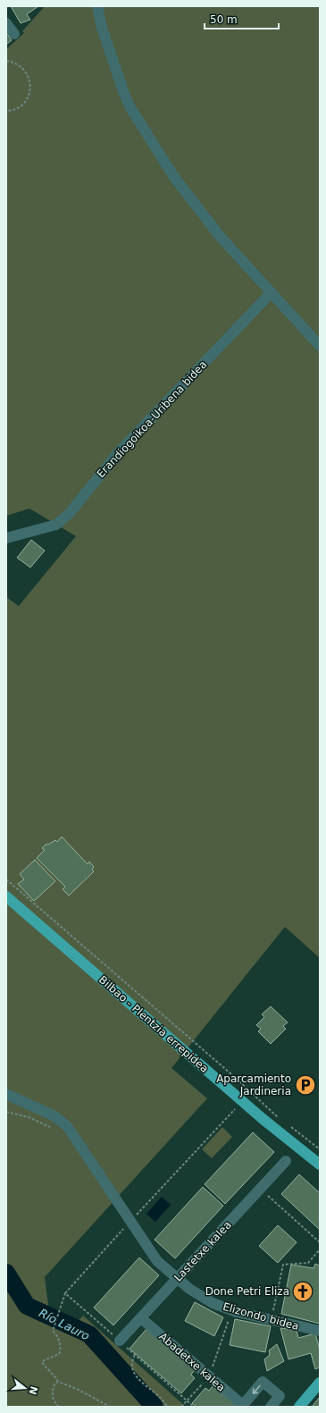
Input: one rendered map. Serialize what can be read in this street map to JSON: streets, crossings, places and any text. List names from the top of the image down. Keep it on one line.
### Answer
{"streets":{"main road":["Bilbao - Plentzia errepidea"],"street":["Erandiogoikoa-Uribena bidea","Lastetxe kalea","Elizondo bidea","Abadetxe kalea"]},"crossings":[["Lastetxe kalea","Elizondo bidea"],["Lastetxe kalea","Abadetxe kalea"]],"water":["Río Lauro"],"places":{"parking":["Aparcamiento Jardineria"],"church":["Done Petri Eliza"]},"scale_bar":"50 m","north":"right"}
